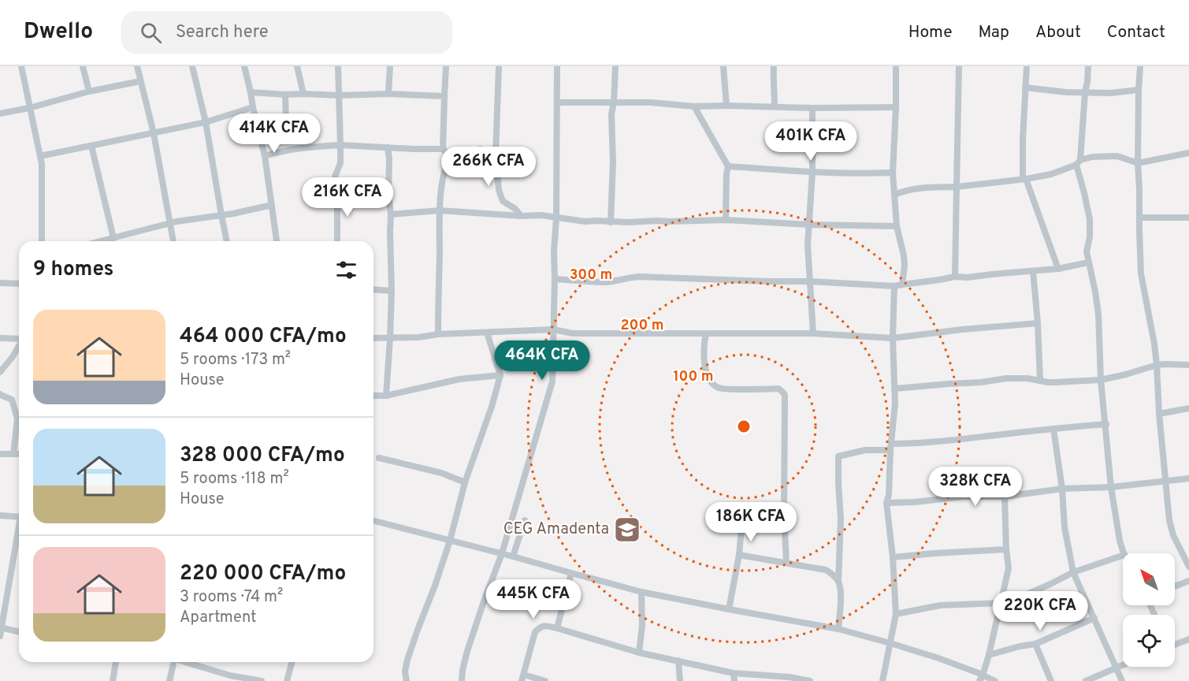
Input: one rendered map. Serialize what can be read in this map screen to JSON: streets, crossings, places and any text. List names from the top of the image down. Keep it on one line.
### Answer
{"places":{"school or university":["CEG Amadenta"]},"north":"top left","page":{"header":"Dwello","search":"Search here","nav":["Home","Map","About","Contact"],"price":["414K CFA","401K CFA","266K CFA","216K CFA","464K CFA","328K CFA","186K CFA","445K CFA","220K CFA"],"heading":"9 homes","list":[{"name":"464 000 CFA/mo","note":"5 rooms · 173 m² · House"},{"name":"328 000 CFA/mo","note":"5 rooms · 118 m² · House"},{"name":"220 000 CFA/mo","note":"3 rooms · 74 m² · Apartment"}]},"rings":["300 m","200 m","100 m"]}
